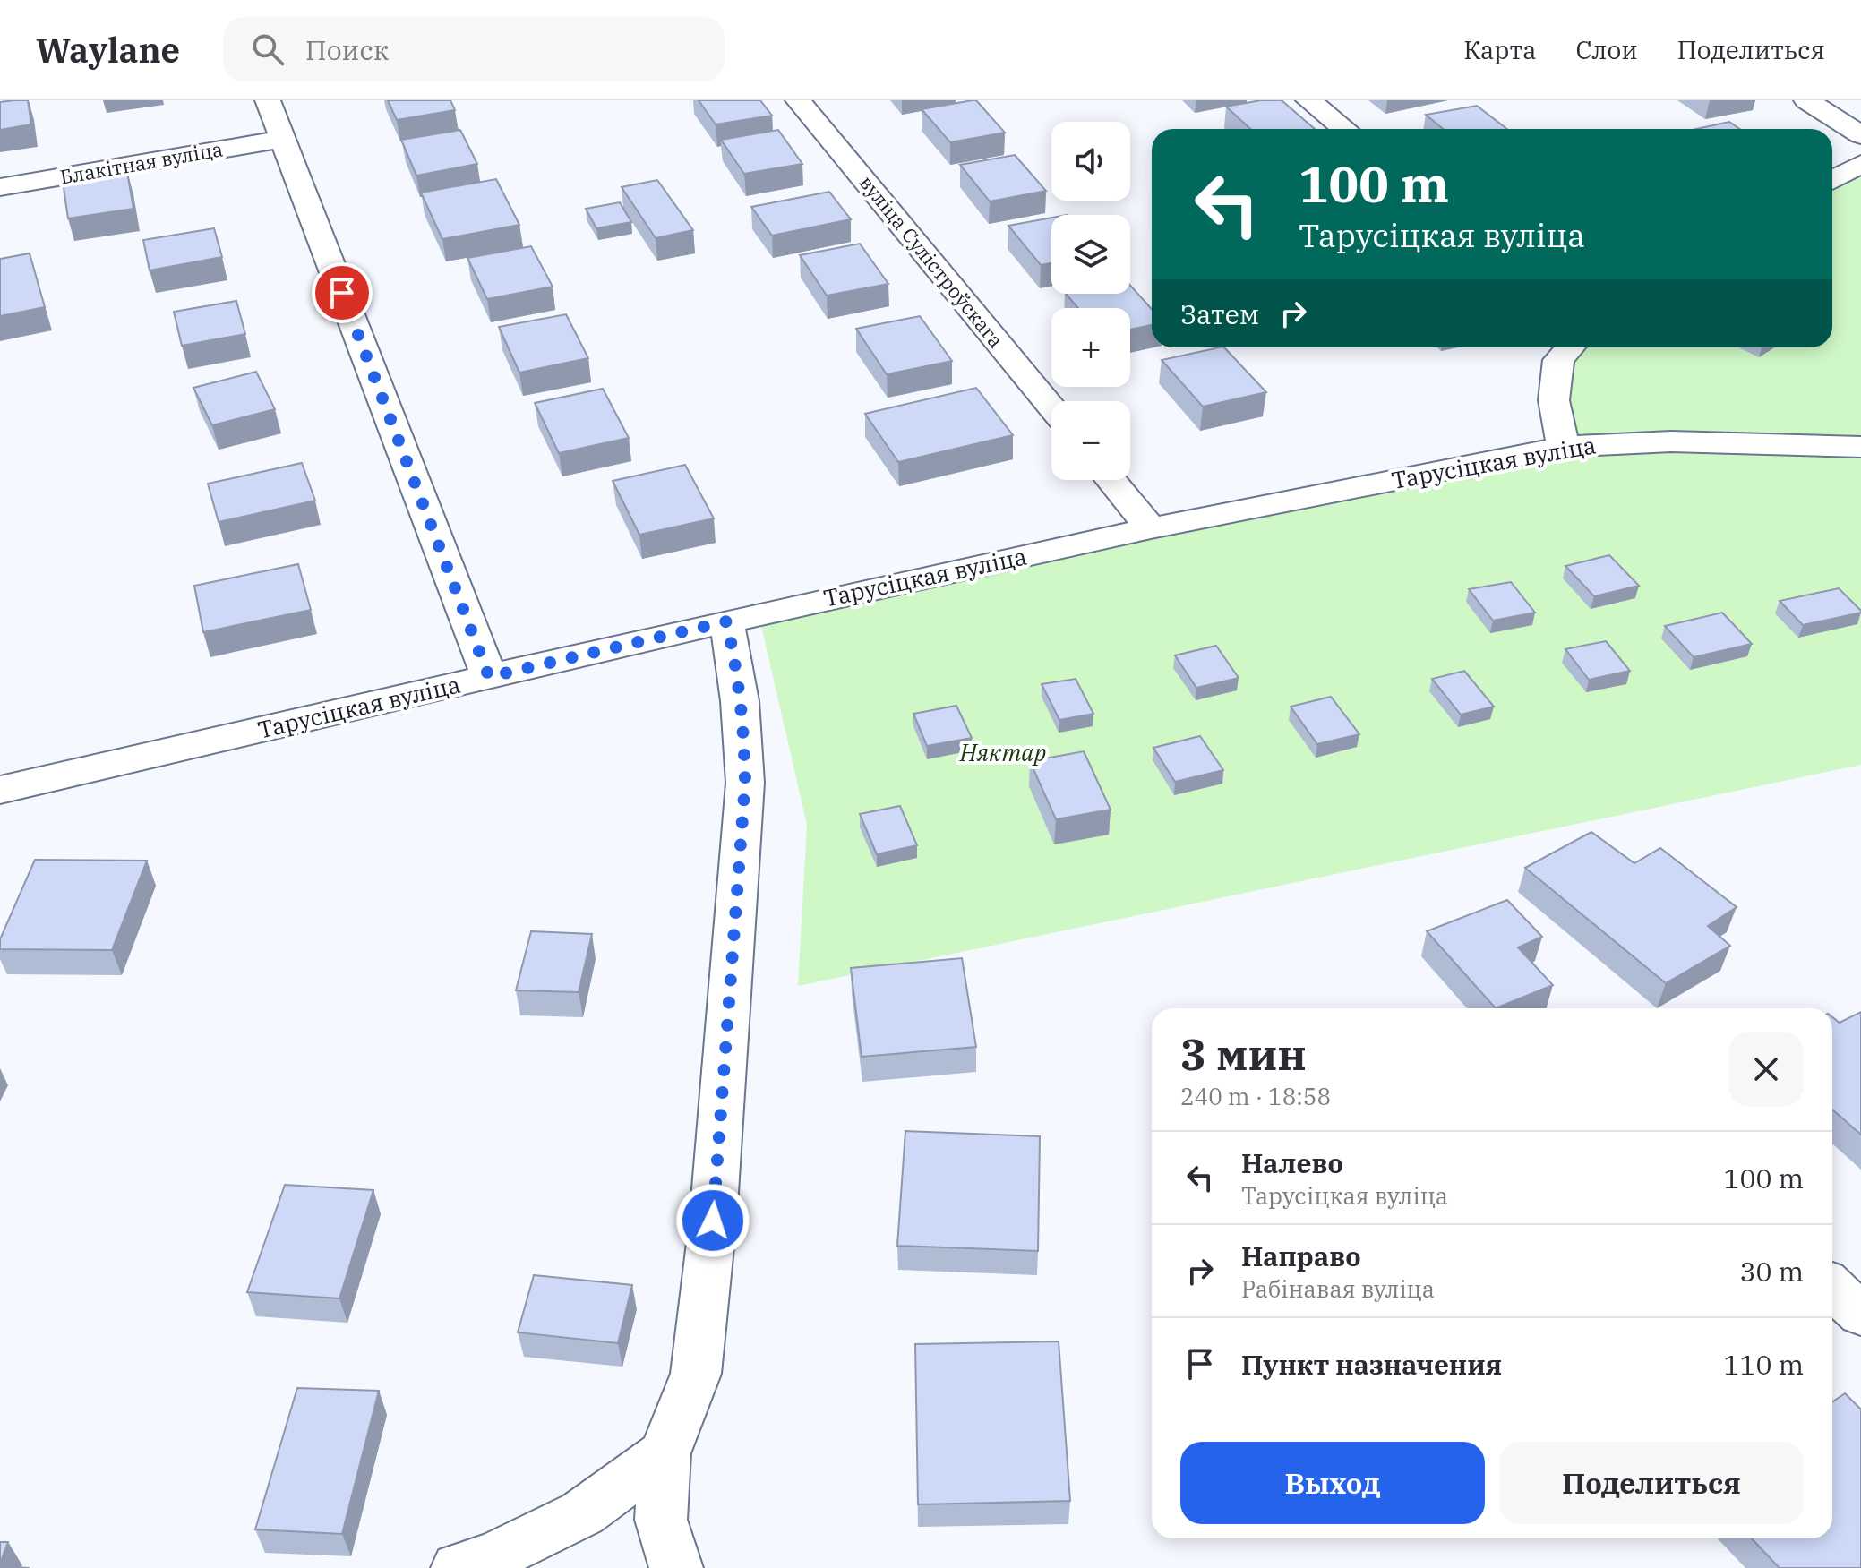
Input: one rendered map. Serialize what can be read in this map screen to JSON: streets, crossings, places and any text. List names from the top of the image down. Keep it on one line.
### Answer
{"streets":{"street":["Блакітная вуліца","вуліца Сулістроўскага","Тарусіцкая вуліца"]},"parks":["Няктар"],"page":{"header":"Waylane","search":"Поиск","nav":["Карта","Слои","Поделиться"],"map_buttons":["+","−"],"turn":["100 m","Тарусіцкая вуліца"],"then":"Затем","heading":["3 мин","240 m · 18:58"],"list":[{"name":"Налево","note":"Тарусіцкая вуліца","value":"100 m"},{"name":"Направо","note":"Рабінавая вуліца","value":"30 m"},{"name":"Пункт назначения","value":"110 m"}],"buttons":["Выход","Поделиться"]}}
